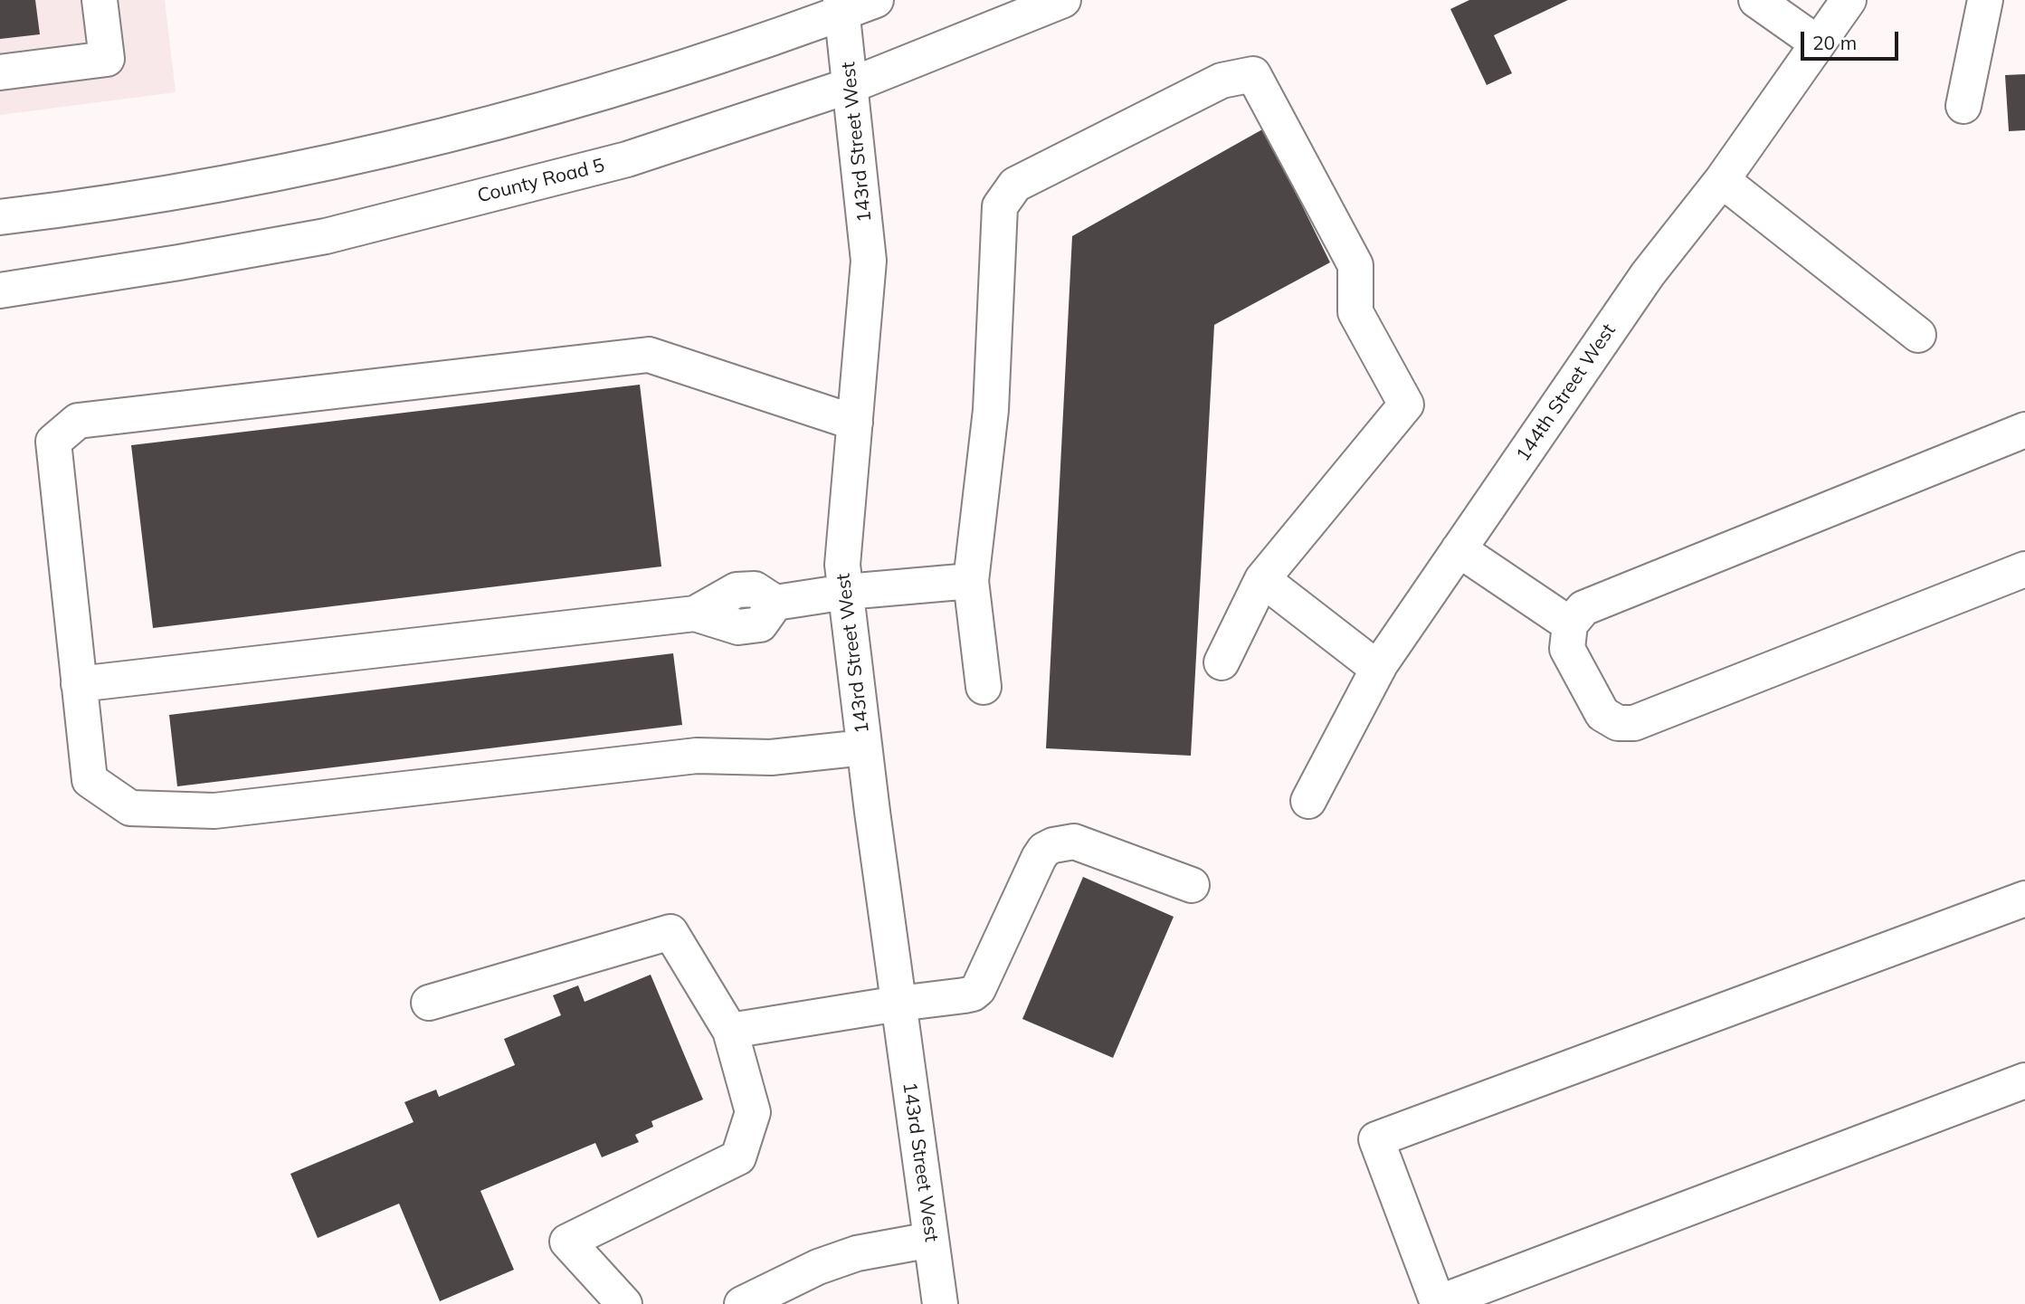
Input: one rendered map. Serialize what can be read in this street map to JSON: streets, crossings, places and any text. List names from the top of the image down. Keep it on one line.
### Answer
{"streets":{"street":["143rd Street West","County Road 5","144th Street West"]},"crossings":[["143rd Street West","County Road 5"]],"scale_bar":"20 m"}
